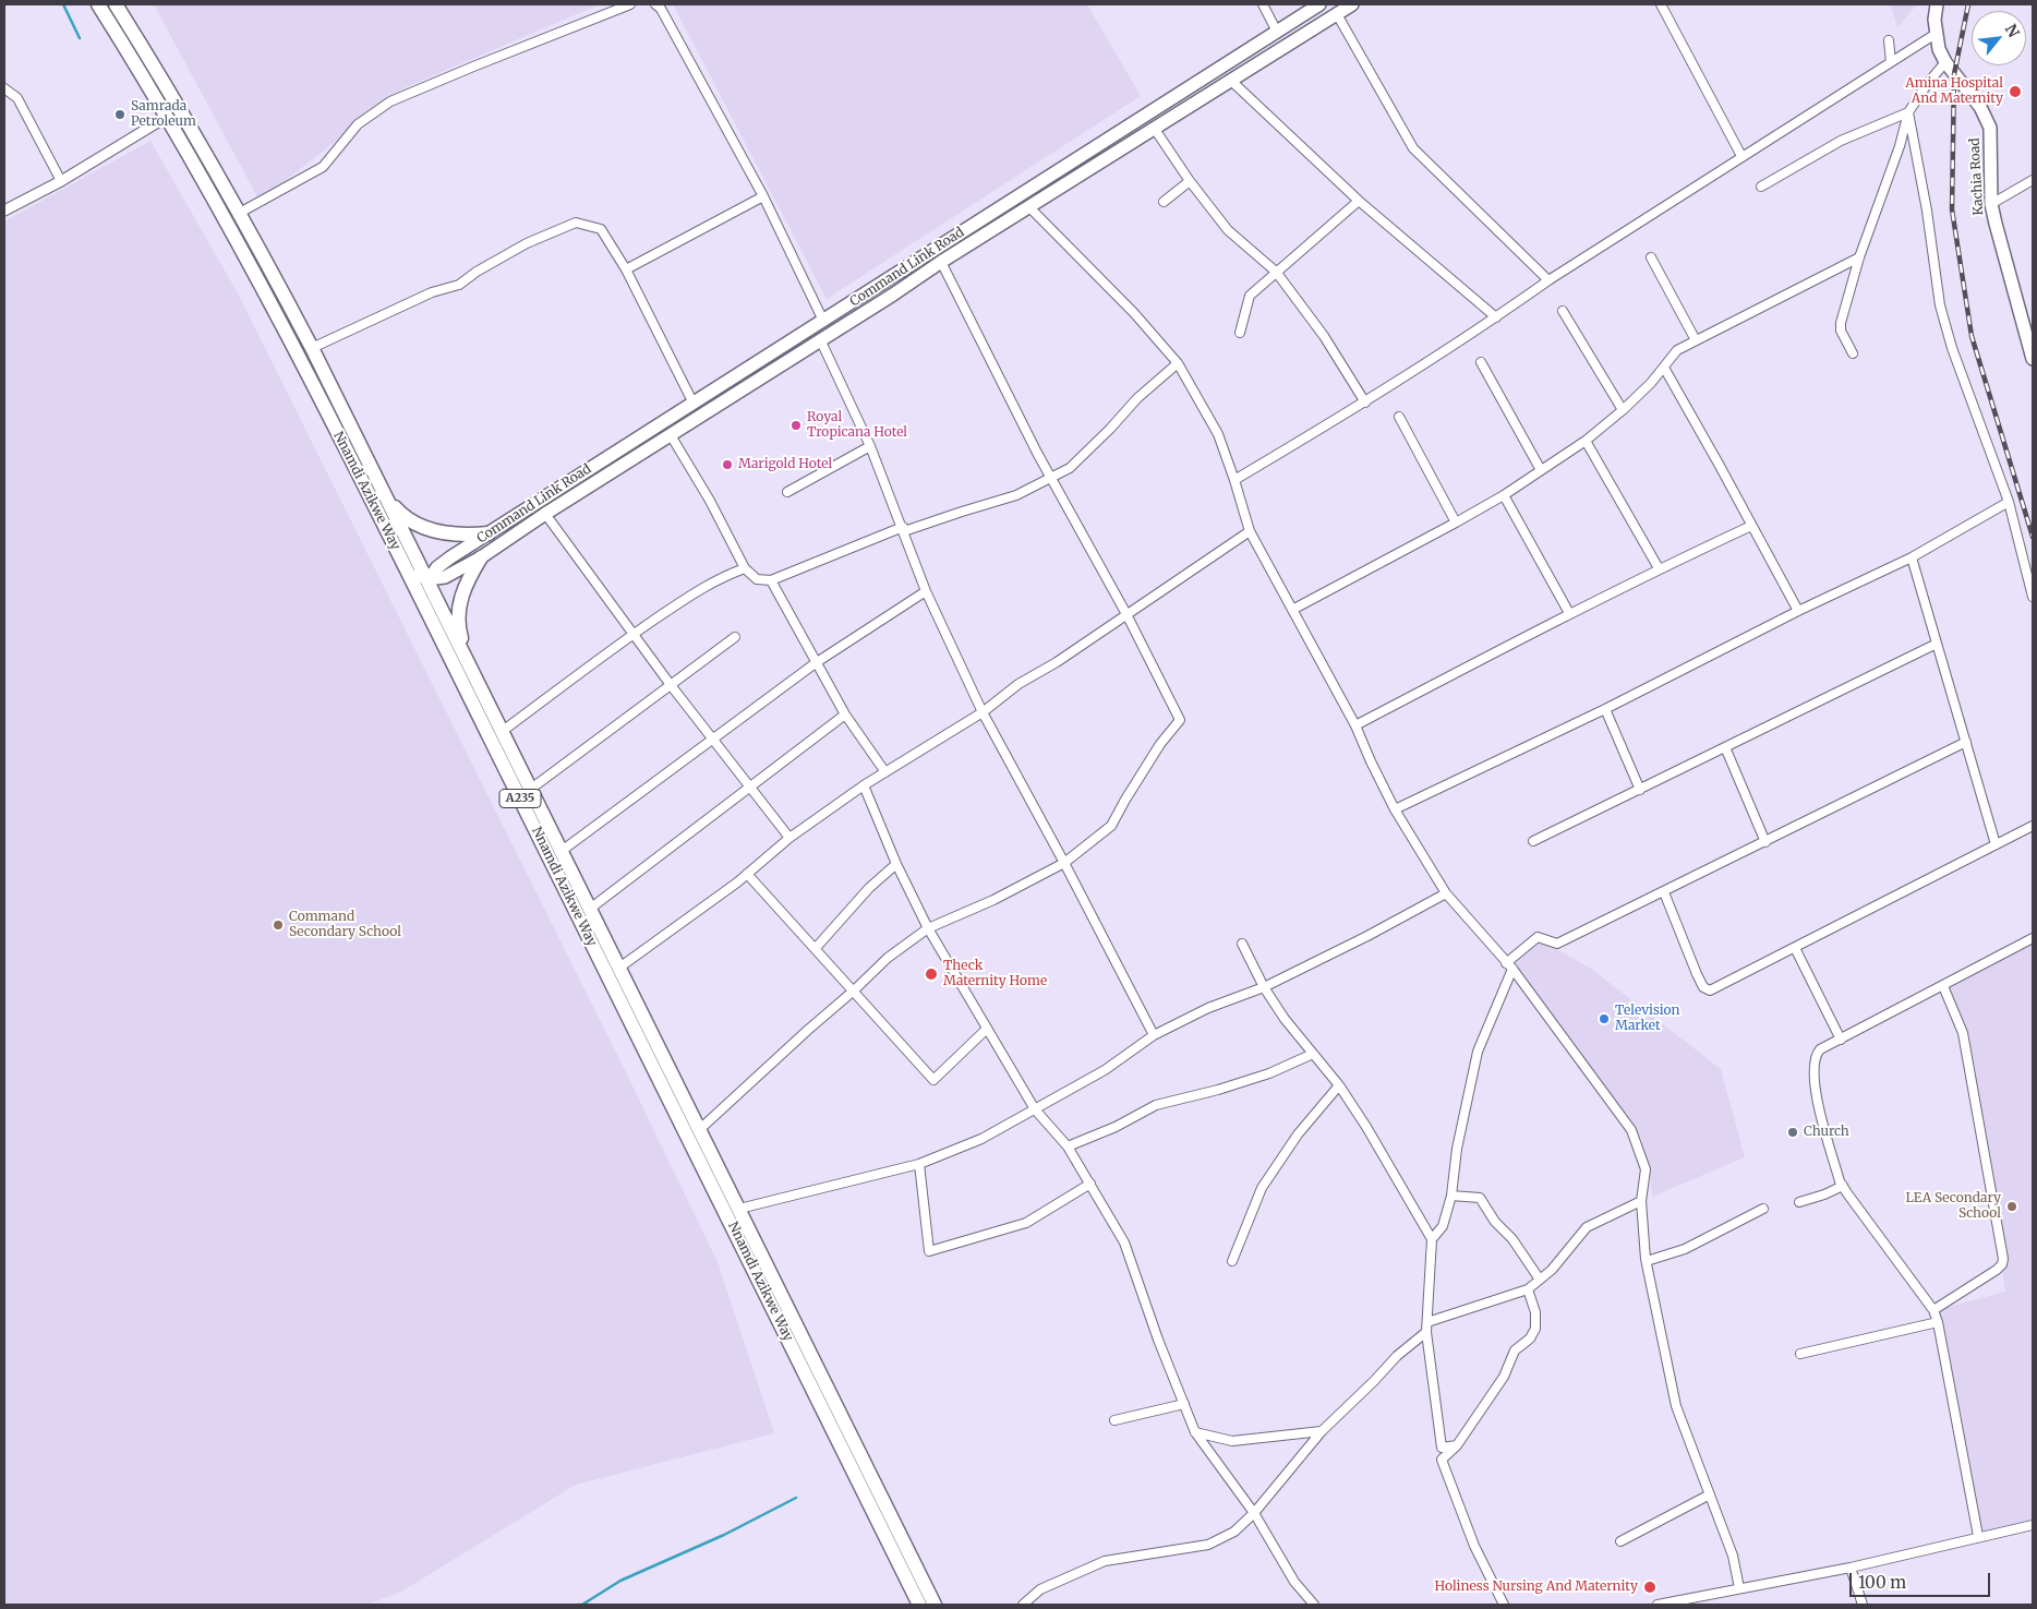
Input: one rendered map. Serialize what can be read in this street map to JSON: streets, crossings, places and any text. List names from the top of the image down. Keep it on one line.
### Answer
{"streets":{"highway":["Nnamdi Azikwe Way","A235"],"main road":["Kachia Road","Command Link Road"]},"crossings":[["Command Link Road","Nnamdi Azikwe Way"]],"places":["Amina Hospital And Maternity","Samrada Petroleum","Royal Tropicana Hotel","Marigold Hotel","Command Secondary School","Theck Maternity Home","Television Market","Church","LEA Secondary School","Holiness Nursing And Maternity"],"scale_bar":"100 m","north":"top right"}
